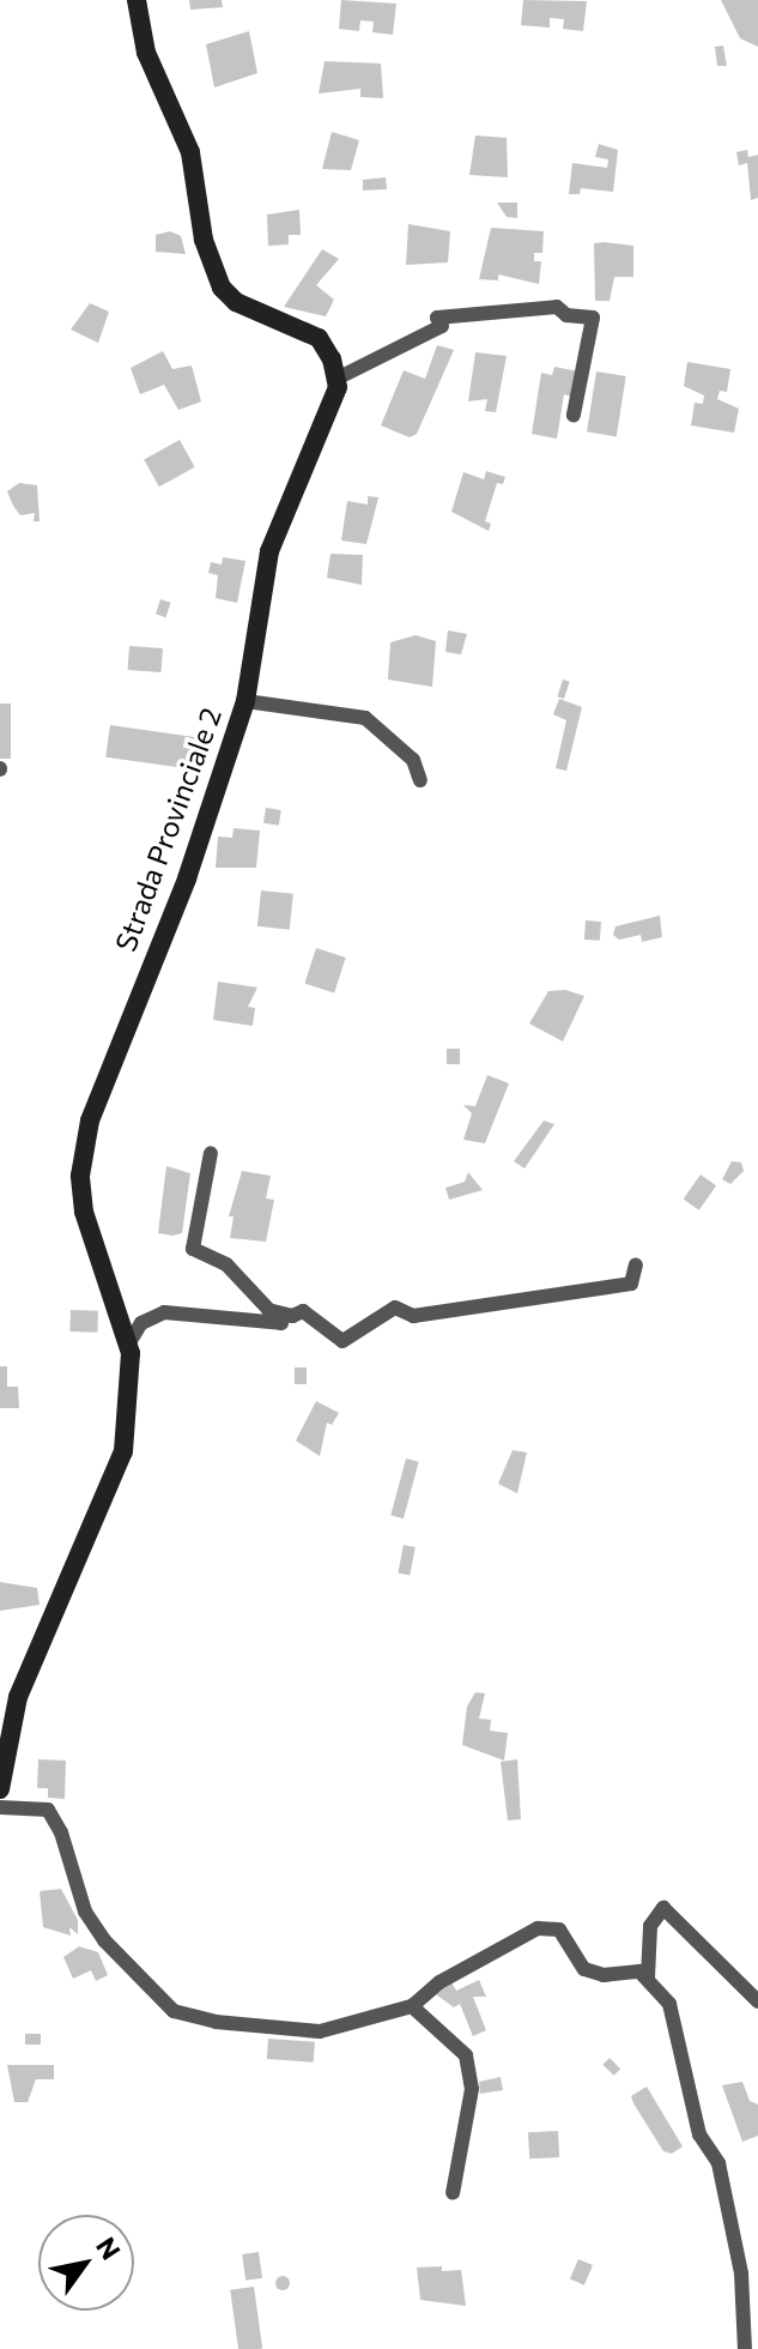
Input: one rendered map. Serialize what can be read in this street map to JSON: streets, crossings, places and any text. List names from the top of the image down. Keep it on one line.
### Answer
{"streets":{"street":["Strada Provinciale 2"]},"north":"top right"}
